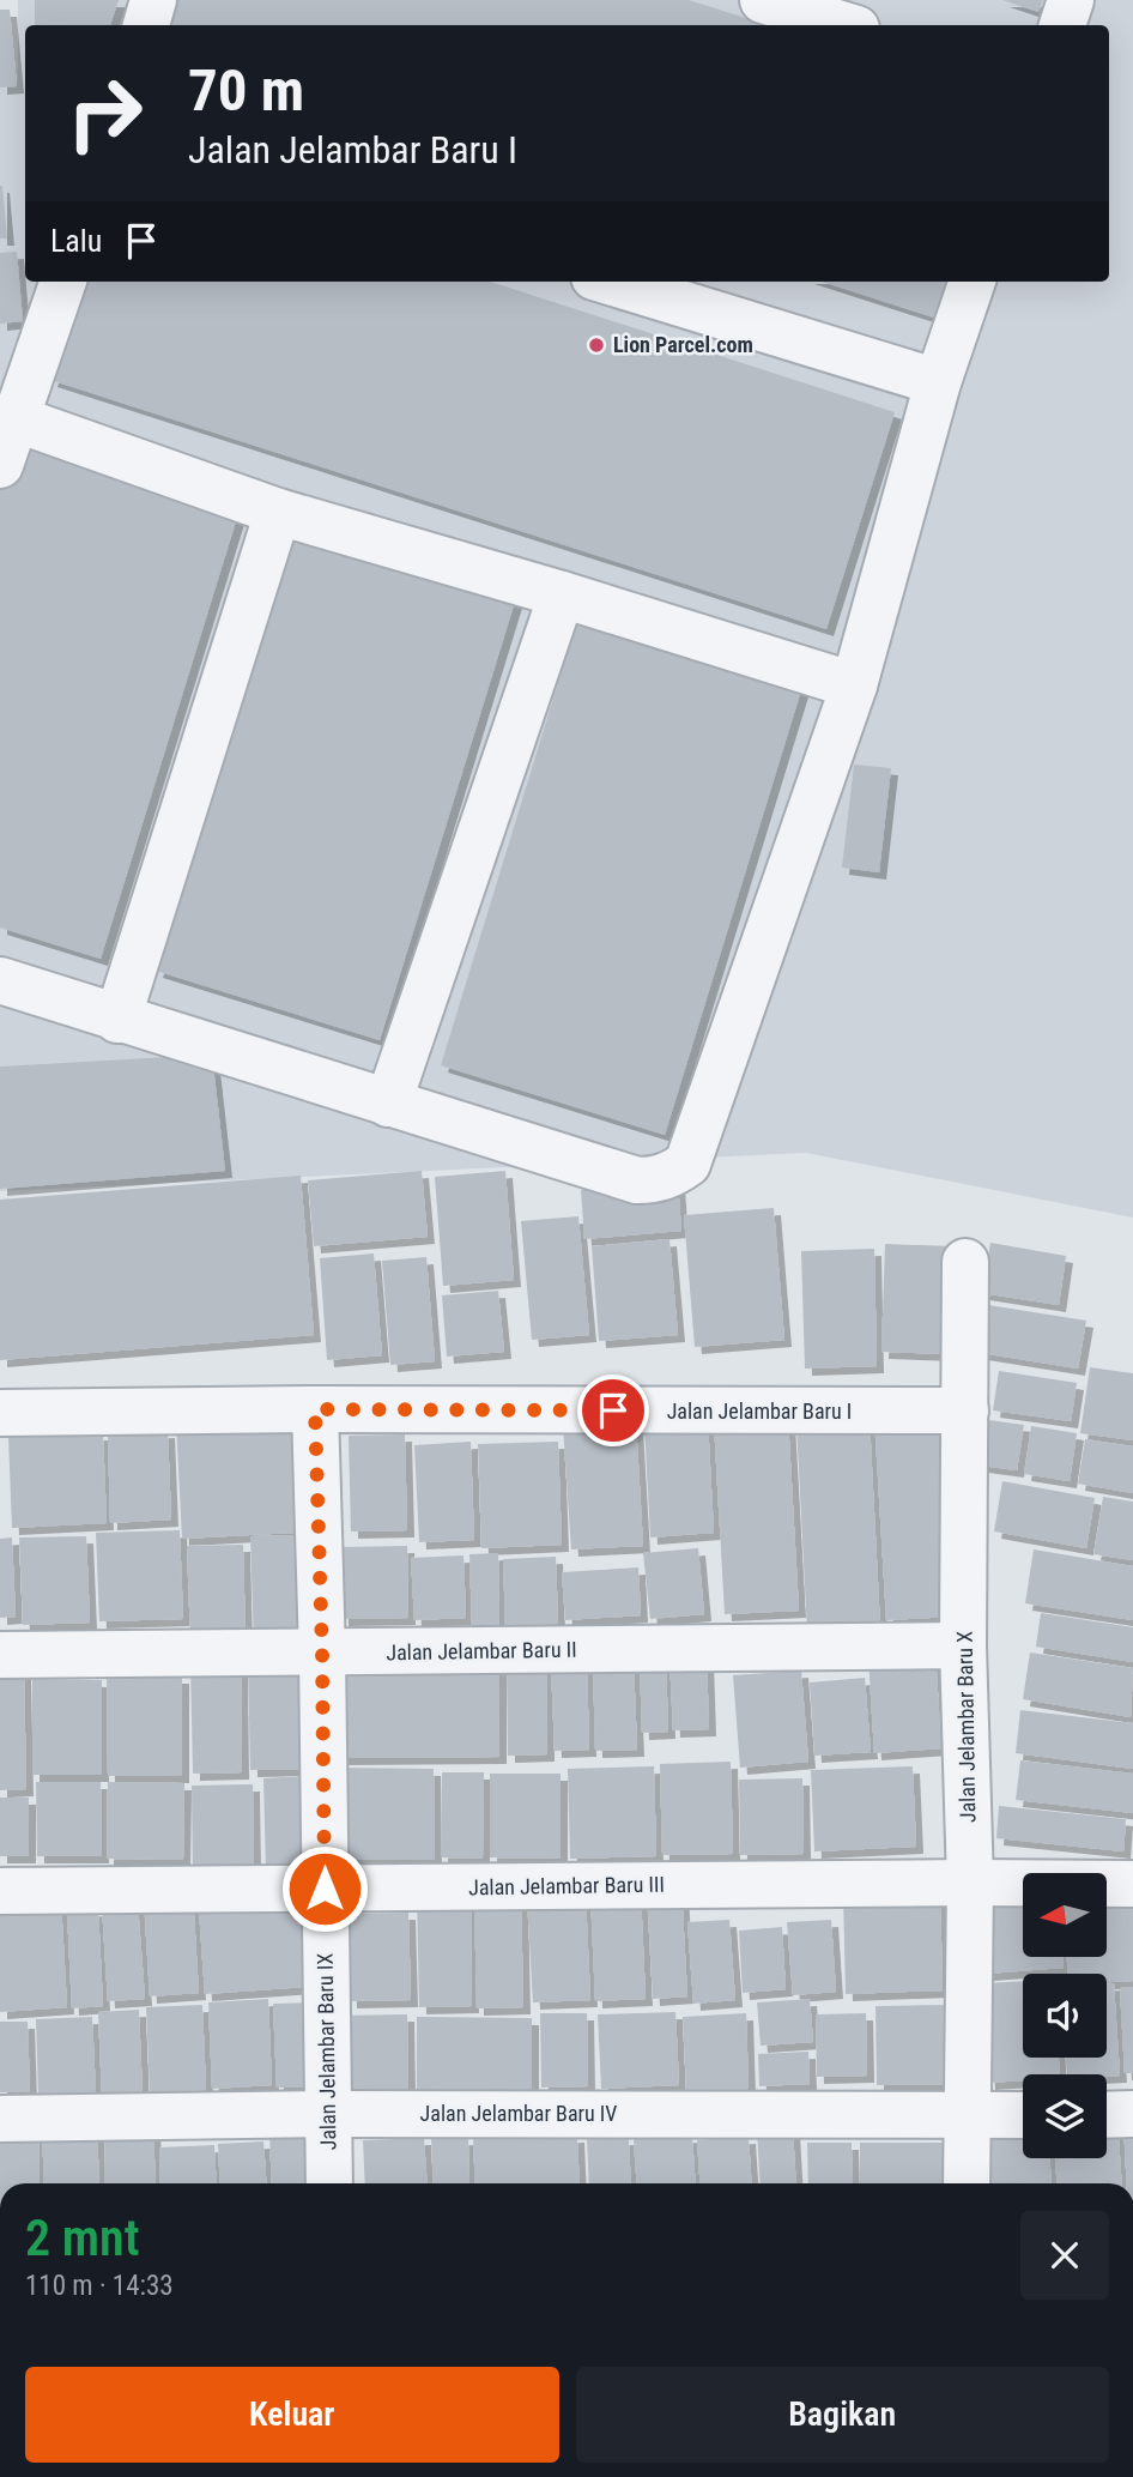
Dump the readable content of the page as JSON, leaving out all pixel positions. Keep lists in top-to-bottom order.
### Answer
{
  "streets": {
    "street": [
      "Jalan Jelambar Baru I",
      "Jalan Jelambar Baru II",
      "Jalan Jelambar Baru X",
      "Jalan Jelambar Baru III",
      "Jalan Jelambar Baru IX",
      "Jalan Jelambar Baru IV"
    ]
  },
  "crossings": [
    ["Jalan Jelambar Baru I", "Jalan Jelambar Baru X"],
    ["Jalan Jelambar Baru I", "Jalan Jelambar Baru IX"],
    ["Jalan Jelambar Baru II", "Jalan Jelambar Baru X"],
    ["Jalan Jelambar Baru II", "Jalan Jelambar Baru IX"],
    ["Jalan Jelambar Baru X", "Jalan Jelambar Baru III"],
    ["Jalan Jelambar Baru X", "Jalan Jelambar Baru IV"],
    ["Jalan Jelambar Baru III", "Jalan Jelambar Baru IX"],
    ["Jalan Jelambar Baru IX", "Jalan Jelambar Baru IV"]
  ],
  "places": ["Lion Parcel.com"],
  "north": "left",
  "page": {
    "turn": ["70 m", "Jalan Jelambar Baru I"],
    "then": "Lalu",
    "heading": ["2 mnt", "110 m · 14:33"],
    "buttons": ["Keluar", "Bagikan"]
  }
}
